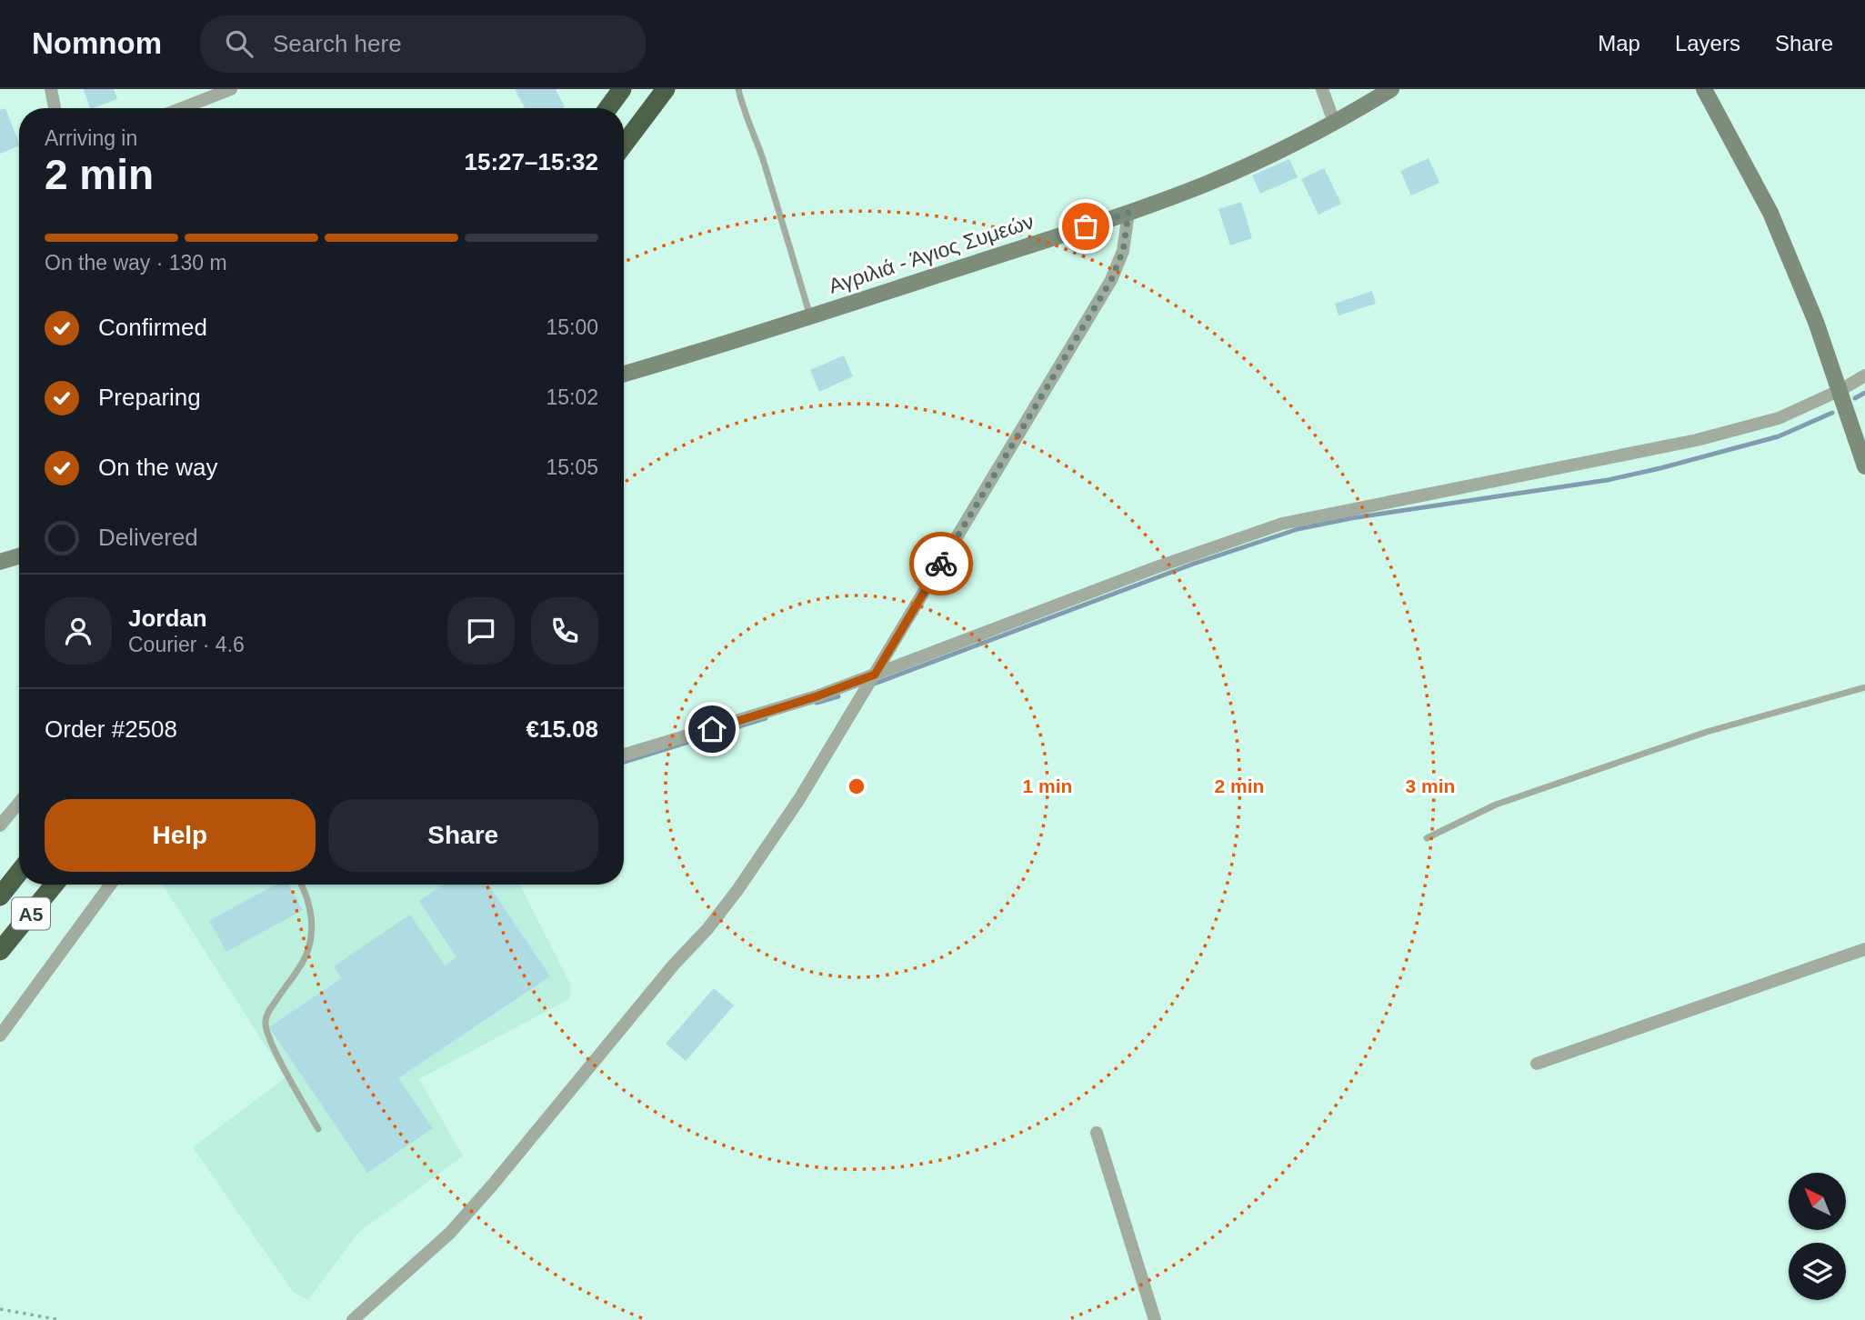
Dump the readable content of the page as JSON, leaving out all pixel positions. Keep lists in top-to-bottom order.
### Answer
{
  "streets": {
    "highway": ["Α5"],
    "main road": ["Αγριλιά - Άγιος Συμεών"]
  },
  "north": "top left",
  "page": {
    "header": "Nomnom",
    "search": "Search here",
    "nav": ["Map", "Layers", "Share"],
    "heading": ["2 min", "Arriving in", "15:27–15:32"],
    "panel": [
      "Jordan",
      "Courier · 4.6",
      "Order #2508",
      "€15.08"
    ],
    "bar": "On the way · 130 m",
    "list": [
      ["Confirmed", "15:00"],
      ["Preparing", "15:02"],
      ["On the way", "15:05"],
      "Delivered"
    ],
    "buttons": ["Help", "Share"]
  },
  "rings": ["1 min", "2 min", "3 min"]
}
